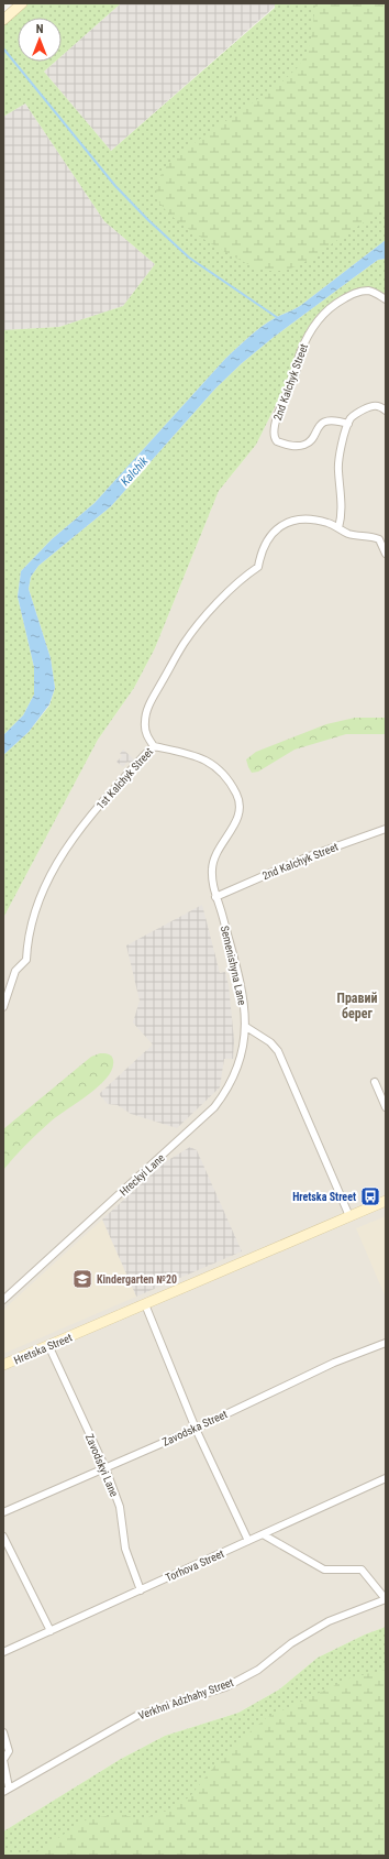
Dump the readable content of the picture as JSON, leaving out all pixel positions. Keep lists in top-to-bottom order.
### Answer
{
  "streets": {
    "street": [
      "2nd Kalchyk Street",
      "1st Kalchyk Street",
      "Semenishyna Lane",
      "Hreckyi Lane",
      "Hretska Street",
      "Zavodska Street",
      "Zavodskyi Lane",
      "Torhova Street",
      "Verkhni Adzhahy Street"
    ]
  },
  "crossings": [
    ["2nd Kalchyk Street", "Semenishyna Lane"],
    ["1st Kalchyk Street", "Semenishyna Lane"],
    ["Semenishyna Lane", "Hreckyi Lane"],
    ["Hretska Street", "Zavodskyi Lane"],
    ["Zavodska Street", "Zavodskyi Lane"],
    ["Zavodskyi Lane", "Torhova Street"]
  ],
  "districts": ["Правий берег"],
  "water": ["Kalchik"],
  "places": {
    "bus stop": ["Hretska Street"],
    "school or university": ["Kindergarten №20"]
  },
  "north": "top"
}
